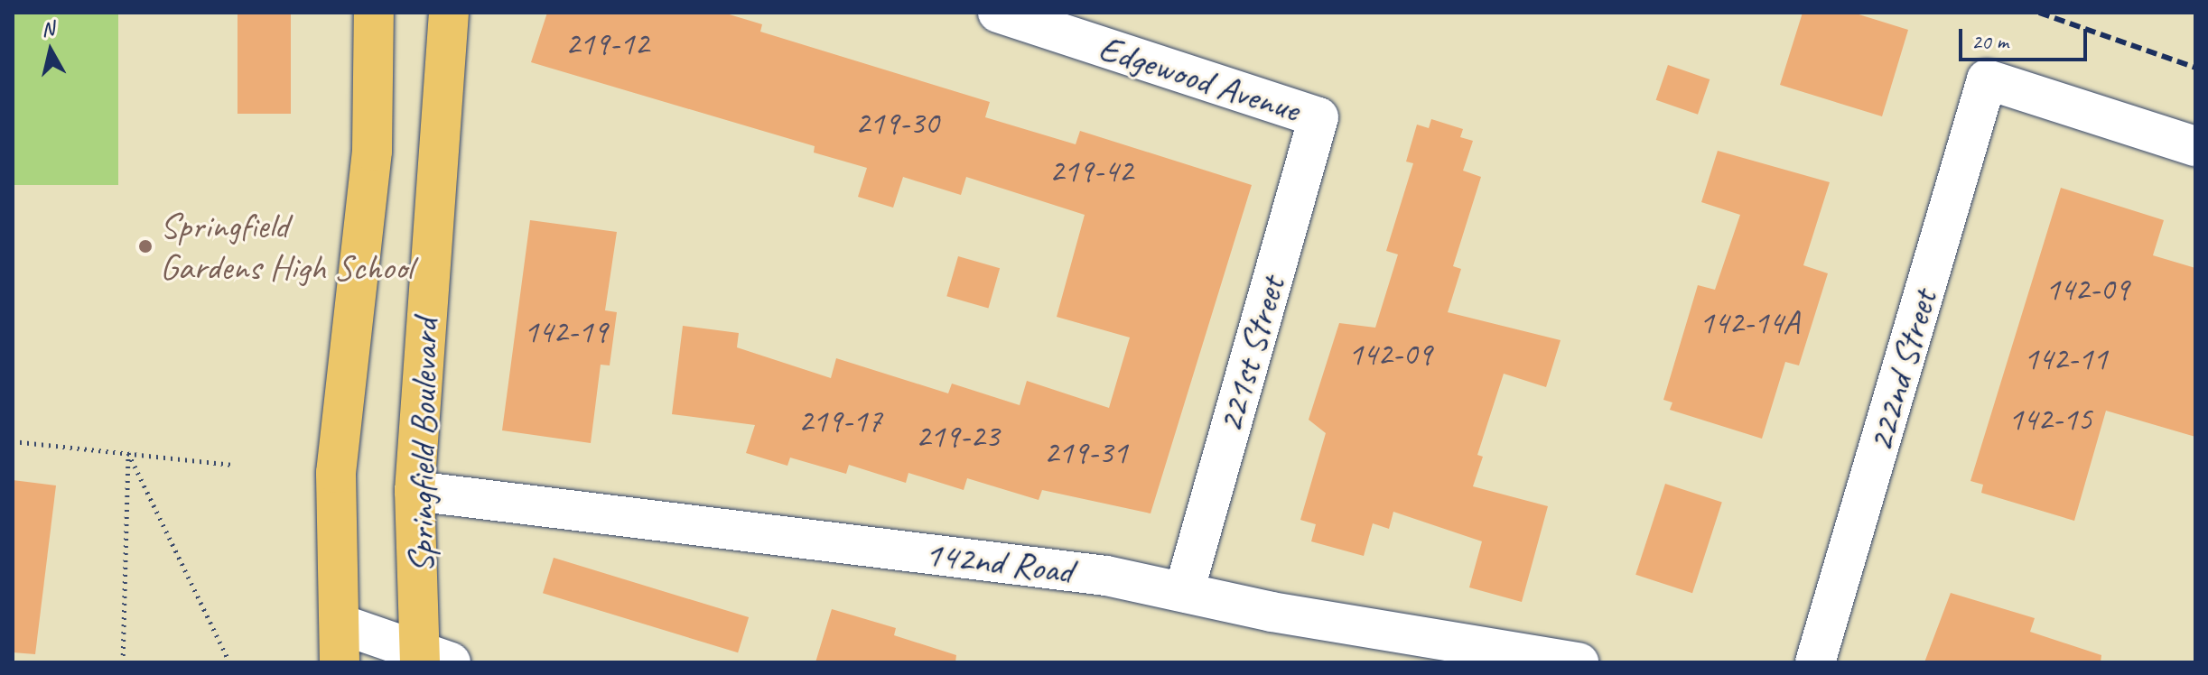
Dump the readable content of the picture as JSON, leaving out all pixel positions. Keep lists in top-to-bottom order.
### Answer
{
  "streets": {
    "main road": ["Springfield Boulevard"],
    "street": [
      "Edgewood Avenue",
      "221st Street",
      "222nd Street",
      "142nd Road"
    ]
  },
  "crossings": [
    ["Edgewood Avenue", "221st Street"],
    ["221st Street", "142nd Road"],
    ["Springfield Boulevard", "142nd Road"]
  ],
  "places": ["Springfield Gardens High School"],
  "house_numbers": [
    "219-12",
    "219-30",
    "219-42",
    "142-09",
    "142-14A",
    "142-19",
    "142-09",
    "142-11",
    "142-15",
    "219-17",
    "219-23",
    "219-31"
  ],
  "scale_bar": "20 m",
  "north": "top"
}
